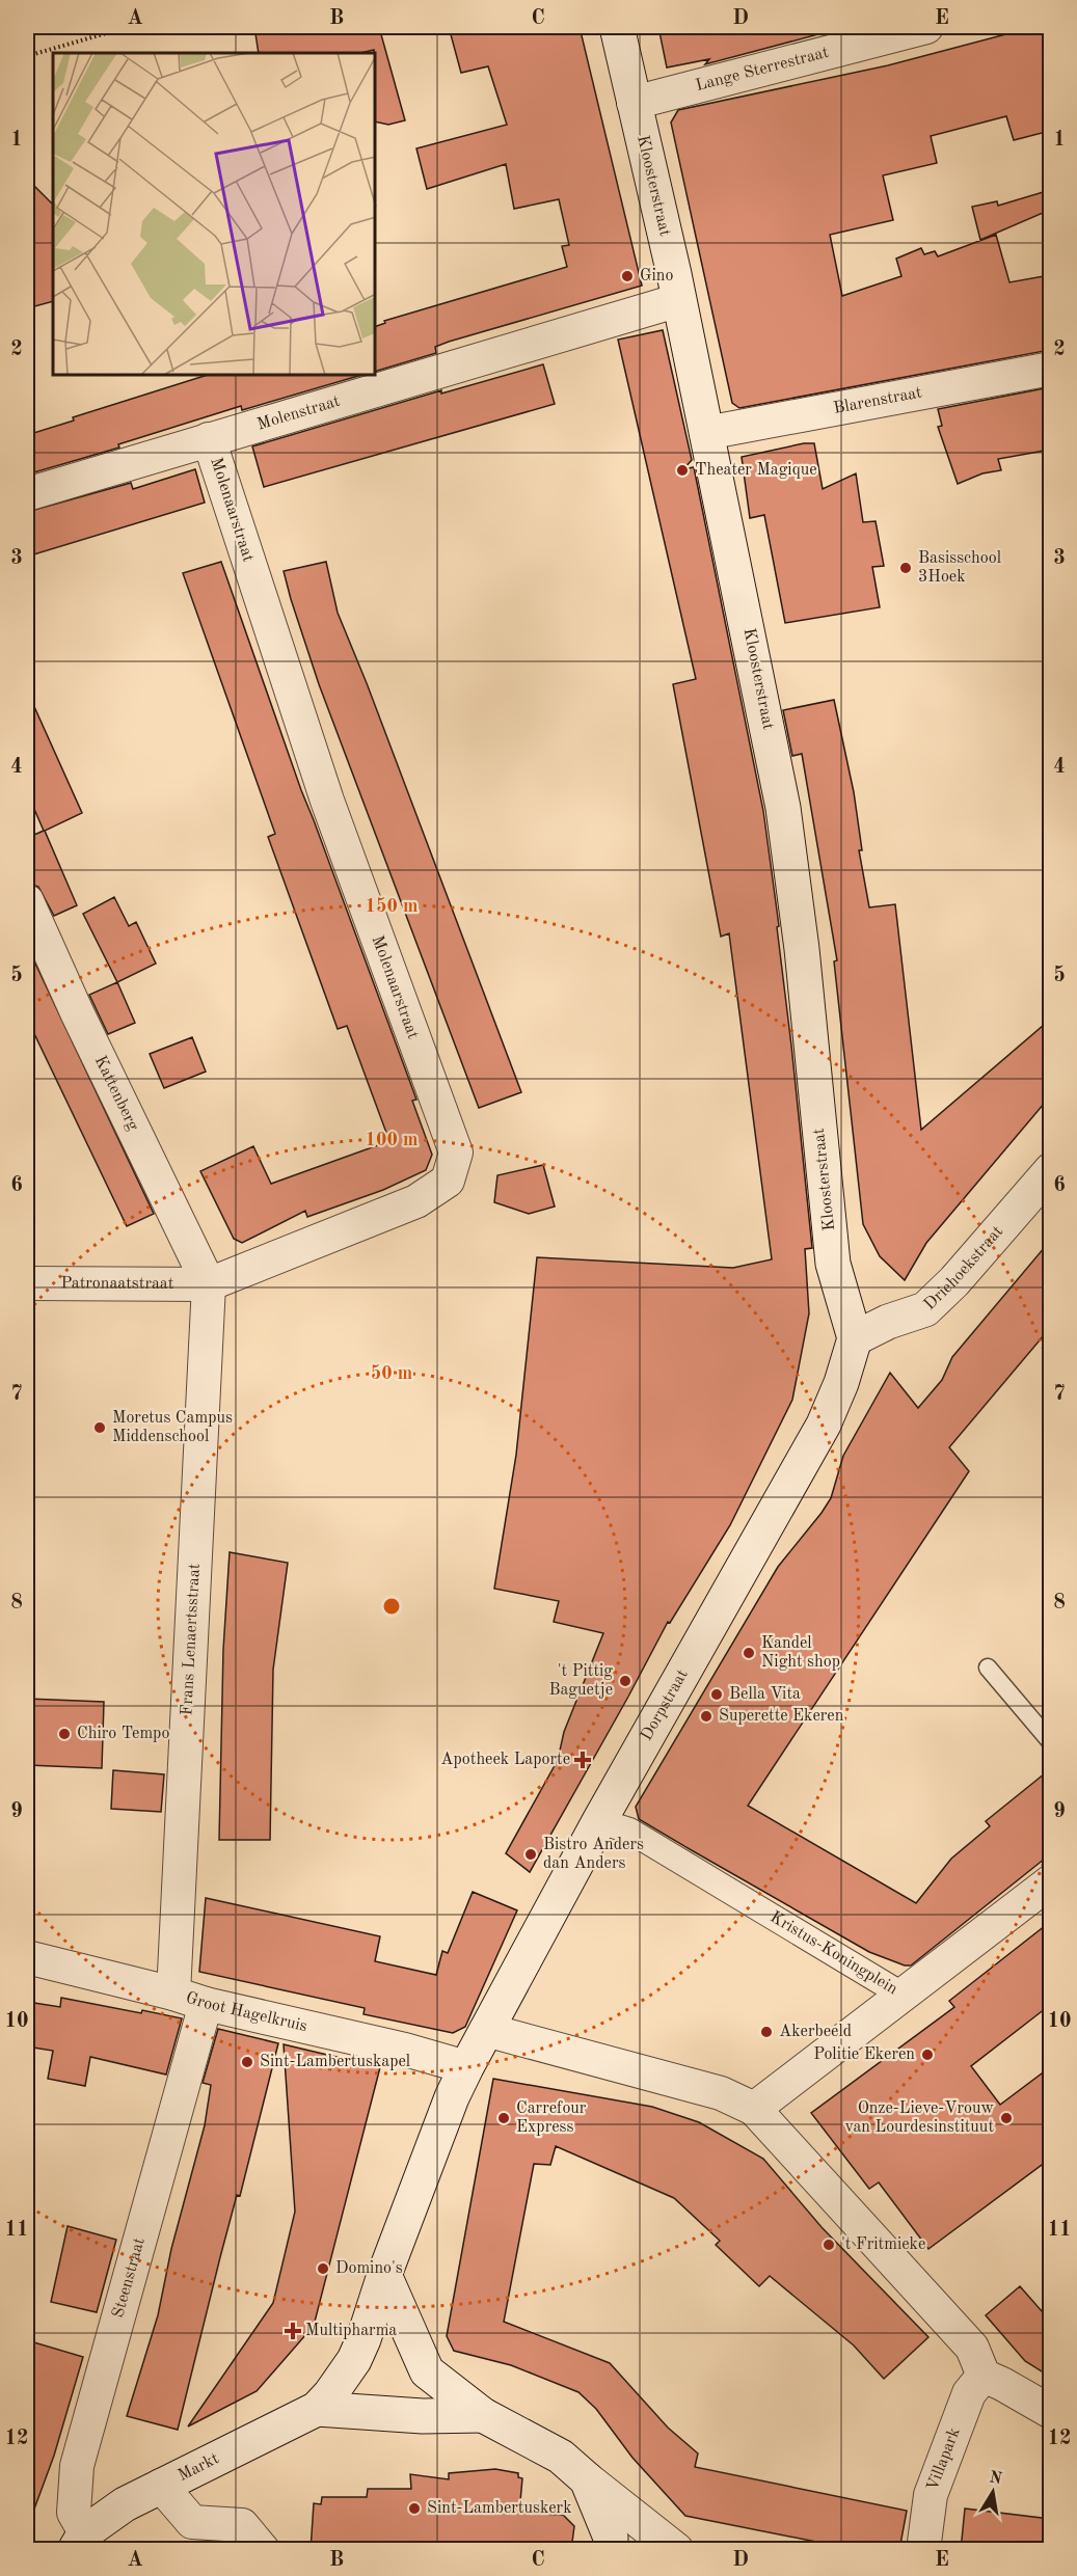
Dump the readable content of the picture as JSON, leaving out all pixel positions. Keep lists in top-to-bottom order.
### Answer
{
  "streets": {
    "main road": [
      "Kloosterstraat",
      "Driehoekstraat",
      "Dorpstraat",
      "Markt"
    ],
    "street": [
      "Lange Sterrestraat",
      "Blarenstraat",
      "Molenstraat",
      "Molenaarstraat",
      "Kattenberg",
      "Patronaatstraat",
      "Frans Lenaertsstraat",
      "Kristus-Koningplein",
      "Groot Hagelkruis",
      "Steenstraat",
      "Villapark"
    ]
  },
  "crossings": [
    ["Lange Sterrestraat", "Kloosterstraat"],
    ["Kloosterstraat", "Blarenstraat"],
    ["Kloosterstraat", "Molenstraat"],
    ["Kloosterstraat", "Driehoekstraat"],
    ["Kloosterstraat", "Dorpstraat"],
    ["Molenstraat", "Molenaarstraat"],
    ["Molenaarstraat", "Kattenberg"],
    ["Molenaarstraat", "Patronaatstraat"],
    ["Molenaarstraat", "Frans Lenaertsstraat"],
    ["Kattenberg", "Patronaatstraat"],
    ["Kattenberg", "Frans Lenaertsstraat"],
    ["Driehoekstraat", "Dorpstraat"],
    ["Patronaatstraat", "Frans Lenaertsstraat"],
    ["Frans Lenaertsstraat", "Groot Hagelkruis"],
    ["Dorpstraat", "Kristus-Koningplein"],
    ["Dorpstraat", "Groot Hagelkruis"],
    ["Dorpstraat", "Markt"],
    ["Groot Hagelkruis", "Steenstraat"],
    ["Groot Hagelkruis", "Markt"],
    ["Steenstraat", "Markt"]
  ],
  "places": {
    "other": [
      "Gino",
      "Theater Magique",
      "Basisschool 3Hoek",
      "Moretus Campus Middenschool",
      "Kandel Night shop",
      "'t Pittig Baguetje",
      "Bella Vita",
      "Superette Ekeren",
      "Chiro Tempo",
      "Bistro Anders dan Anders",
      "Akerbeeld",
      "Politie Ekeren",
      "Sint-Lambertuskapel",
      "Carrefour Express",
      "Onze-Lieve-Vrouw van Lourdesinstituut",
      "'t Fritmieke",
      "Domino's",
      "Sint-Lambertuskerk"
    ],
    "health": ["Apotheek Laporte", "Multipharma"]
  },
  "north": "top",
  "grid": {
    "columns": [
      "A",
      "B",
      "C",
      "D",
      "E"
    ],
    "rows": [
      "1",
      "2",
      "3",
      "4",
      "5",
      "6",
      "7",
      "8",
      "9",
      "10",
      "11",
      "12"
    ]
  },
  "rings": ["150 m", "100 m", "50 m"]
}
